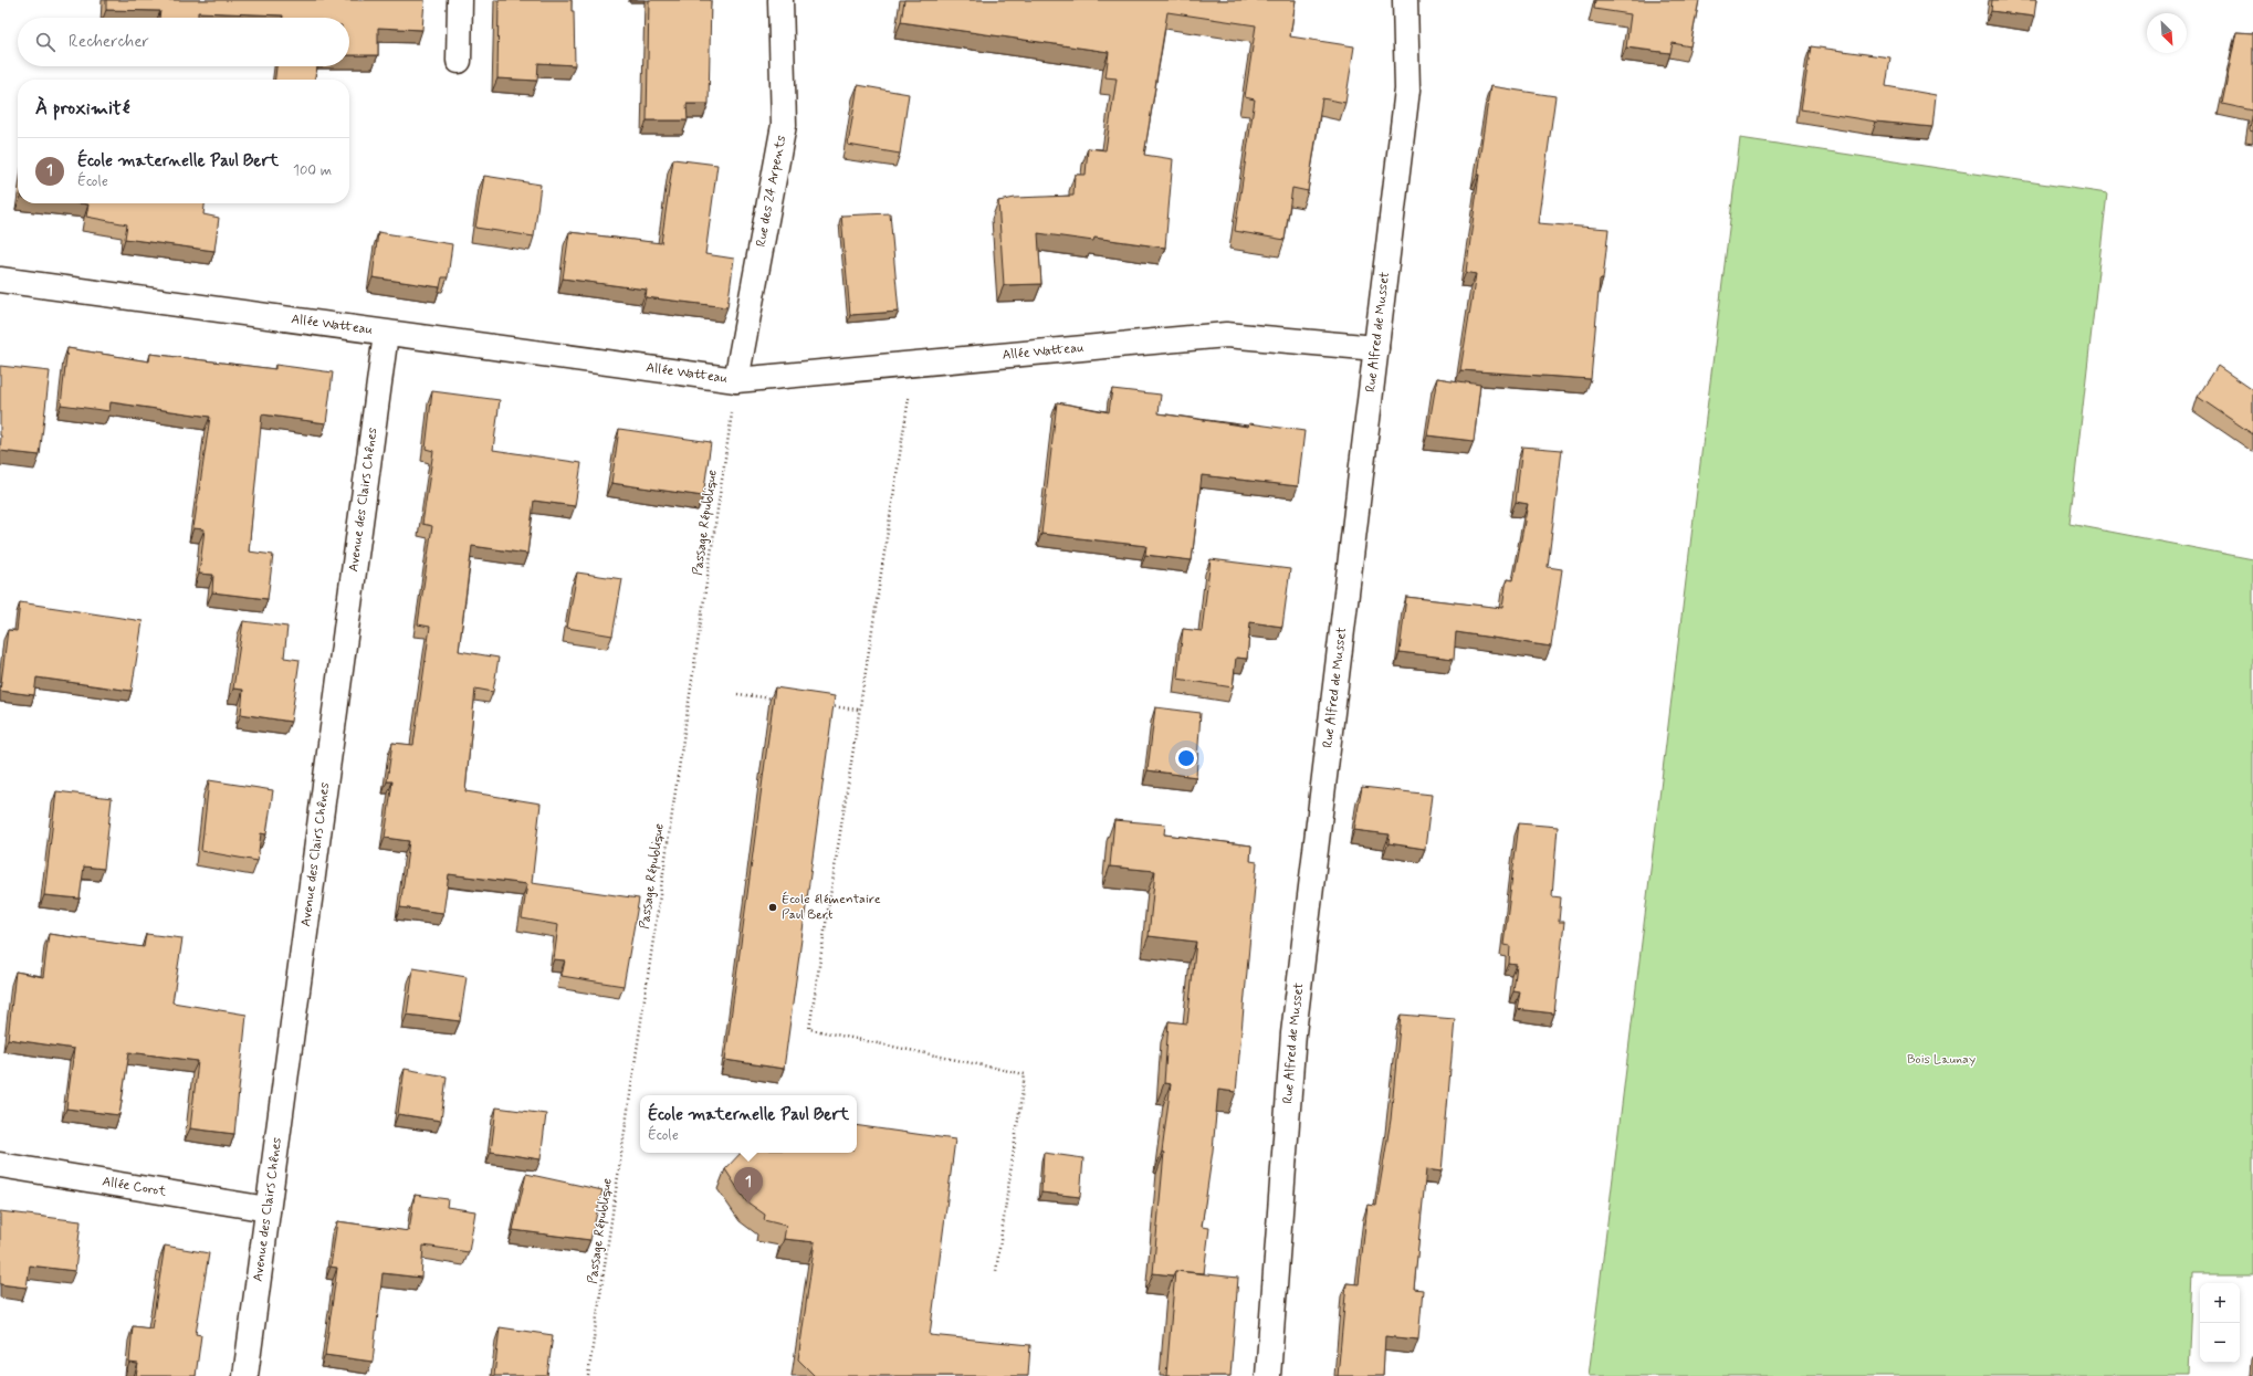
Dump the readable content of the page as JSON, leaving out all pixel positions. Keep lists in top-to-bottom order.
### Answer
{
  "streets": {
    "street": [
      "Rue des 24 Arpents",
      "Allée Watteau",
      "Rue Alfred de Musset",
      "Avenue des Clairs Chênes",
      "Allée Corot"
    ],
    "path": ["Passage République"]
  },
  "crossings": [
    ["Rue des 24 Arpents", "Allée Watteau"],
    ["Rue des 24 Arpents", "Passage République"],
    ["Allée Watteau", "Rue Alfred de Musset"],
    ["Allée Watteau", "Avenue des Clairs Chênes"],
    ["Allée Watteau", "Passage République"],
    ["Avenue des Clairs Chênes", "Allée Corot"]
  ],
  "parks": ["Bois Launay"],
  "places": ["École élémentaire Paul Bert"],
  "north": "bottom right",
  "page": {
    "search": "Rechercher",
    "heading": "À proximité",
    "list": [
      {
        "mark": "1",
        "name": "École maternelle Paul Bert",
        "note": "École",
        "value": "100 m"
      }
    ],
    "popup": ["École maternelle Paul Bert", "École"],
    "pins": "1",
    "map_buttons": ["+", "−"]
  }
}
